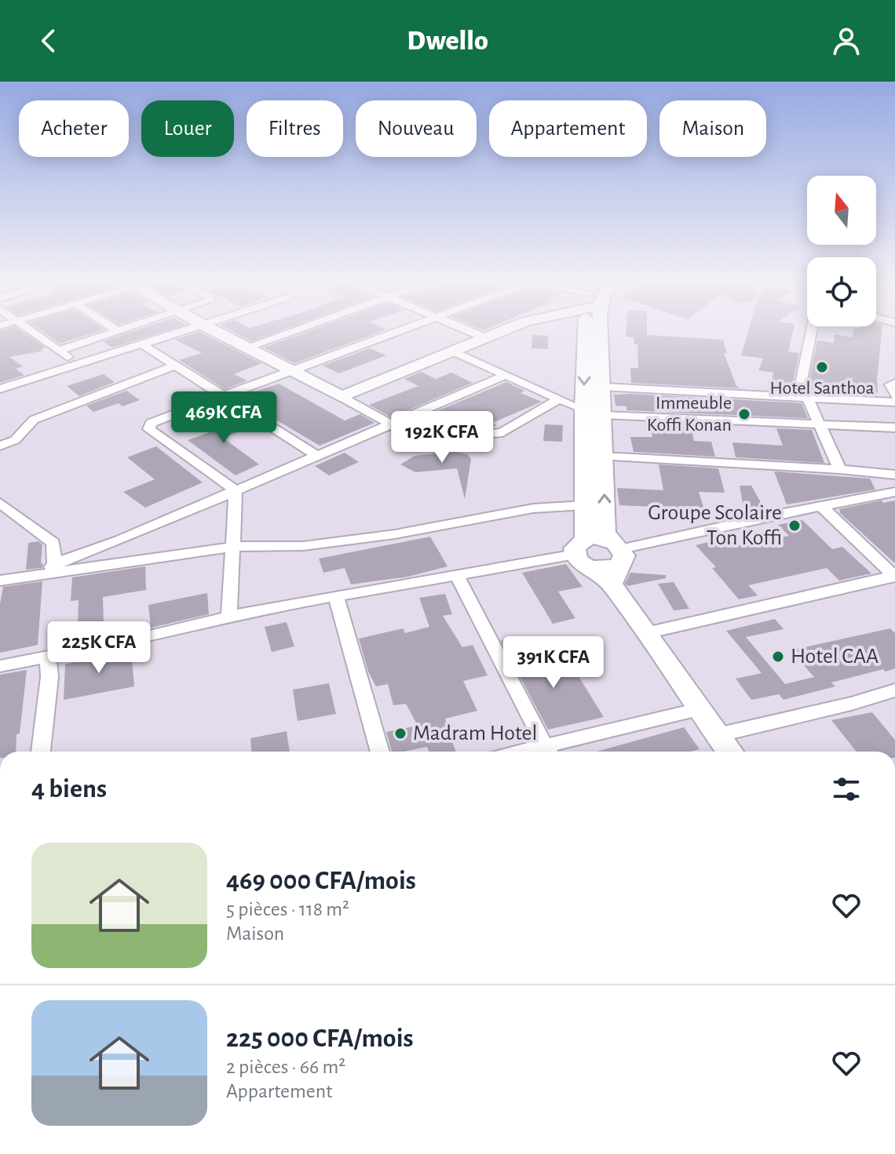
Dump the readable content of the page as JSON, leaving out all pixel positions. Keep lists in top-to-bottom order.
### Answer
{
  "places": [
    "Hotel Santhoa",
    "Immeuble Koffi Konan",
    "Groupe Scolaire Ton Koffi",
    "Hotel CAA",
    "Madram Hotel"
  ],
  "north": "top",
  "page": {
    "header": "Dwello",
    "chip": [
      "Acheter",
      "Louer",
      "Filtres",
      "Nouveau",
      "Appartement",
      "Maison"
    ],
    "price": [
      "469K CFA",
      "192K CFA",
      "225K CFA",
      "391K CFA"
    ],
    "heading": "4 biens",
    "list": [
      {
        "name": "469 000 CFA/mois",
        "note": "5 pièces · 118 m² · Maison"
      },
      {
        "name": "225 000 CFA/mois",
        "note": "2 pièces · 66 m² · Appartement"
      }
    ]
  }
}
